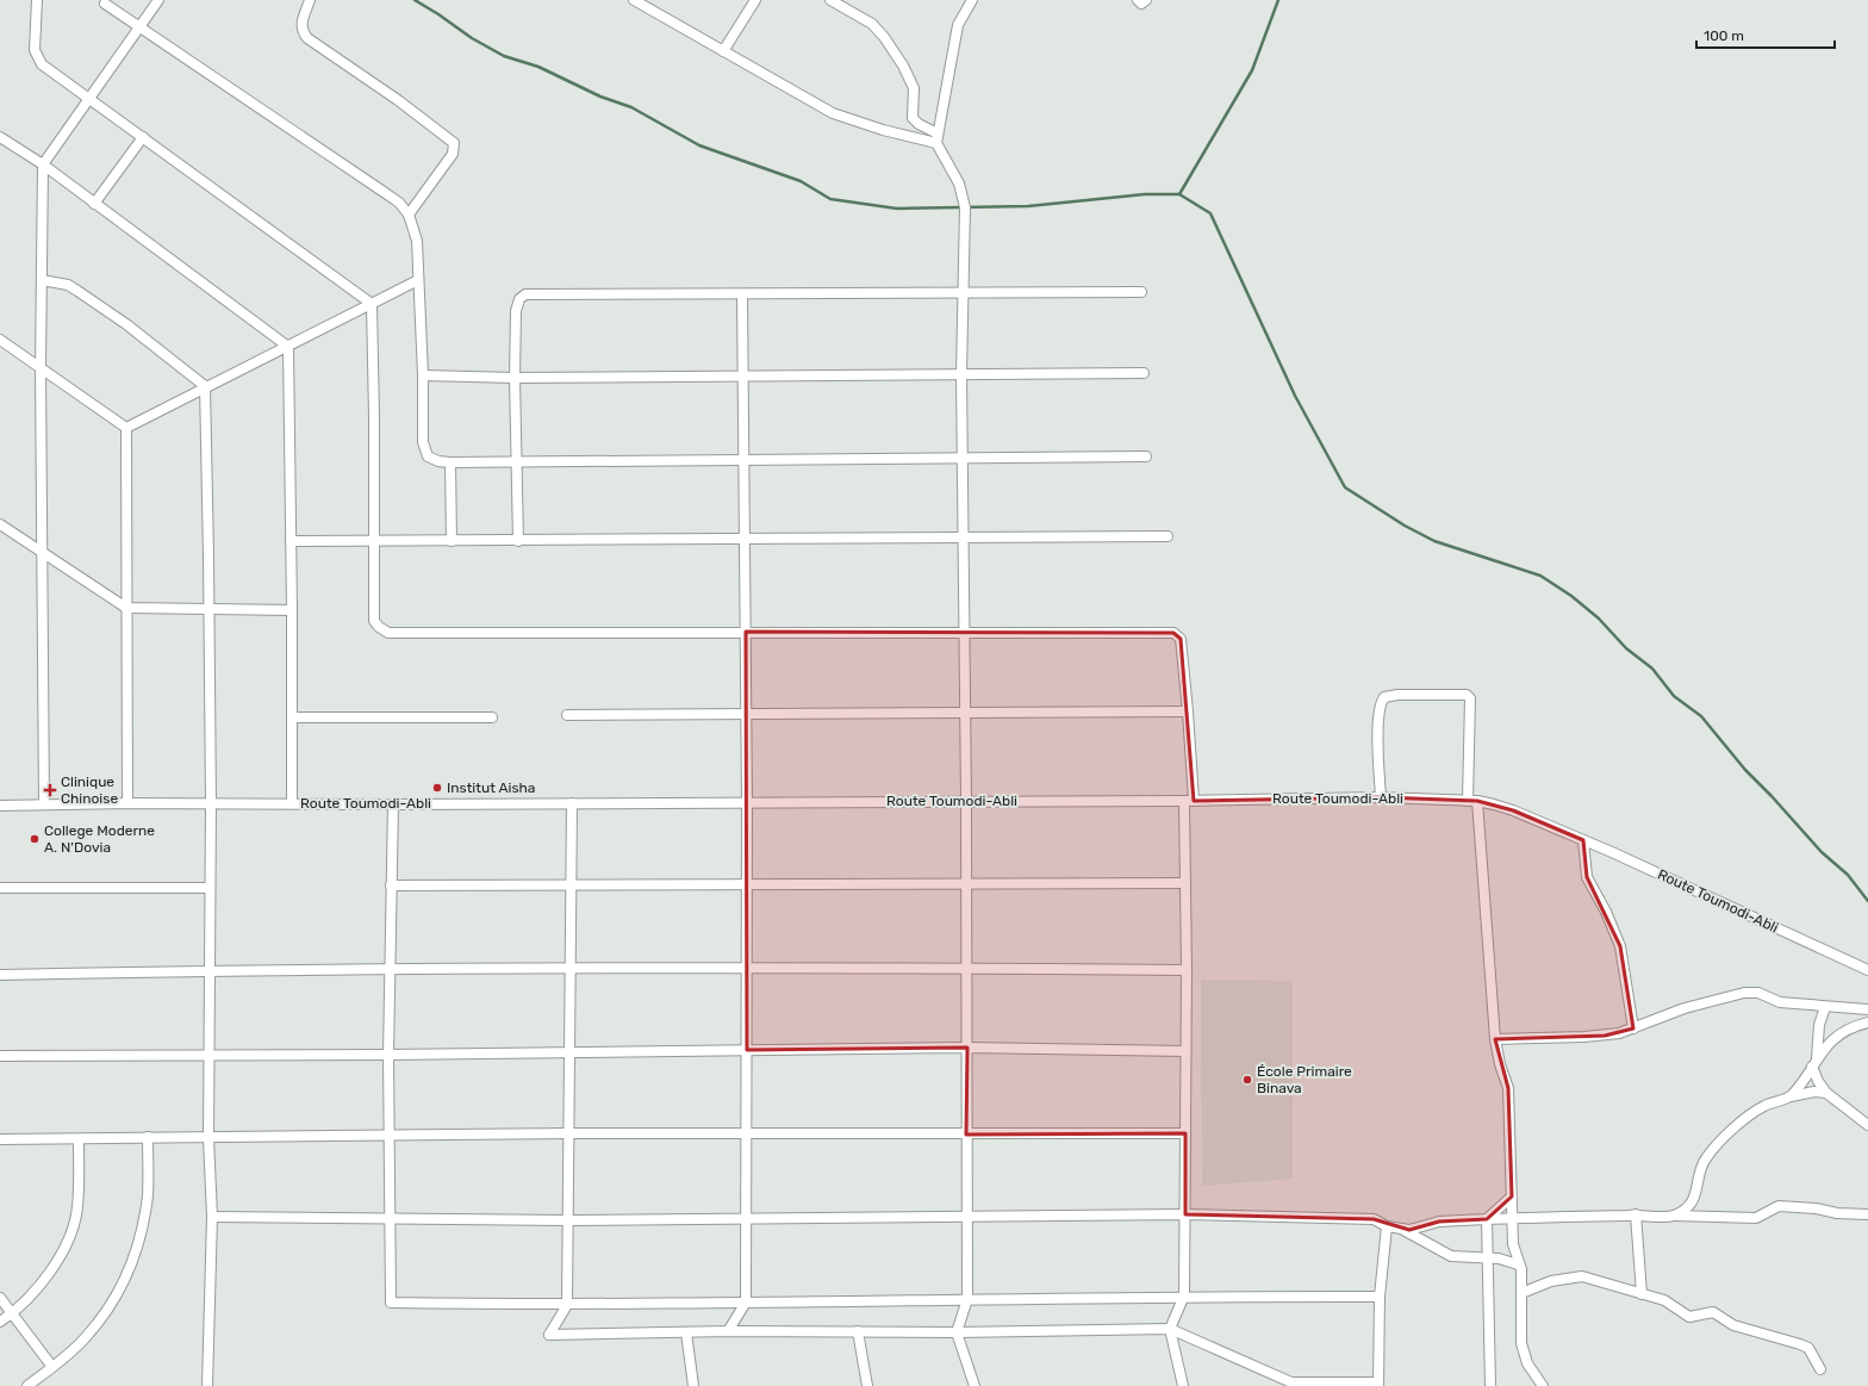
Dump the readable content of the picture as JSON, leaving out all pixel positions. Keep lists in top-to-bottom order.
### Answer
{
  "streets": {
    "street": ["Route Toumodi-Abli"]
  },
  "places": {
    "other": ["Institut Aisha", "College Moderne A. N'Dovia", "École Primaire Binava"],
    "health": ["Clinique Chinoise"]
  },
  "scale_bar": "100 m"
}
